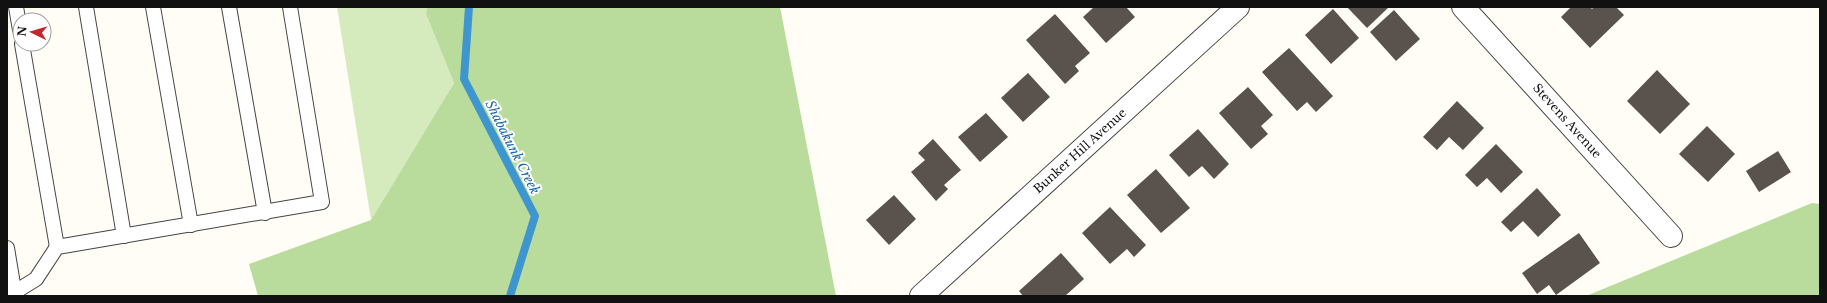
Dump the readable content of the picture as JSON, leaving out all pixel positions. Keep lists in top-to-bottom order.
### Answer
{
  "streets": {
    "street": ["Stevens Avenue", "Bunker Hill Avenue"]
  },
  "water": ["Shabakunk Creek"],
  "north": "left"
}
